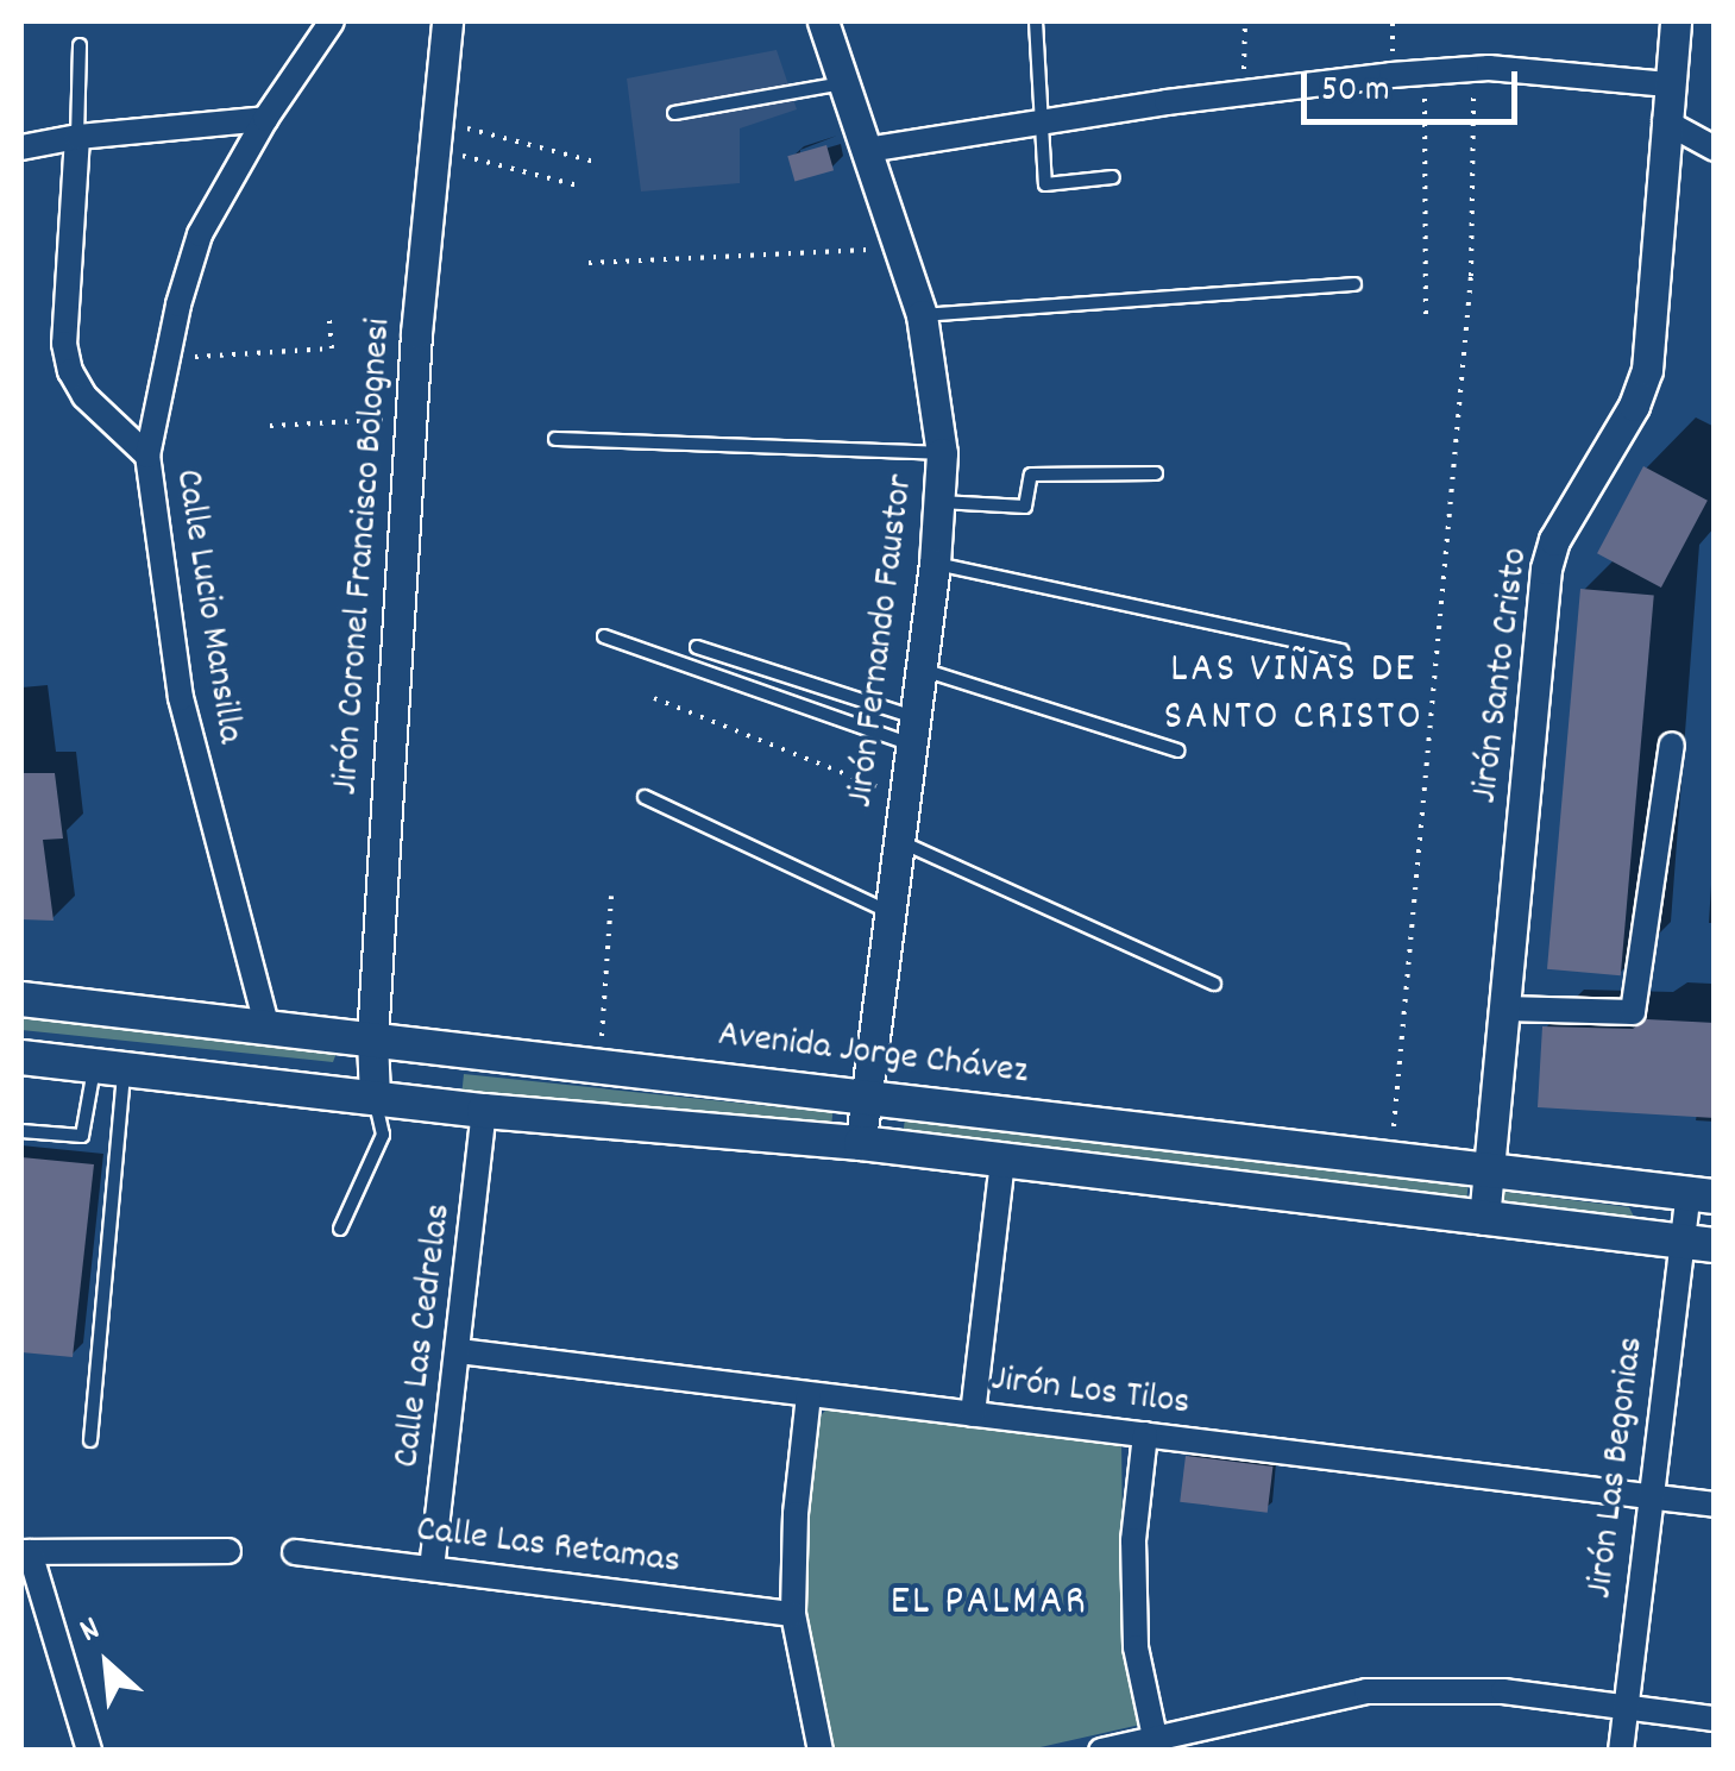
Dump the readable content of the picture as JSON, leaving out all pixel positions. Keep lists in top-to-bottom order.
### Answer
{
  "streets": {
    "main road": ["Avenida Jorge Chávez"],
    "street": [
      "Jirón Coronel Francisco Bolognesi",
      "Calle Lucio Mansilla",
      "Jirón Fernando Faustor",
      "Jirón Santo Cristo",
      "Calle Las Cedrelas",
      "Jirón Los Tilos",
      "Jirón Las Begonias",
      "Calle Las Retamas"
    ]
  },
  "crossings": [
    ["Jirón Coronel Francisco Bolognesi", "Avenida Jorge Chávez"],
    ["Calle Lucio Mansilla", "Avenida Jorge Chávez"],
    ["Jirón Fernando Faustor", "Avenida Jorge Chávez"],
    ["Jirón Santo Cristo", "Avenida Jorge Chávez"],
    ["Avenida Jorge Chávez", "Jirón Las Begonias"],
    ["Calle Las Cedrelas", "Jirón Los Tilos"],
    ["Calle Las Cedrelas", "Calle Las Retamas"],
    ["Jirón Los Tilos", "Jirón Las Begonias"]
  ],
  "districts": ["LAS VIÑAS DE SANTO CRISTO", "EL PALMAR"],
  "scale_bar": "50 m",
  "north": "top left"
}
